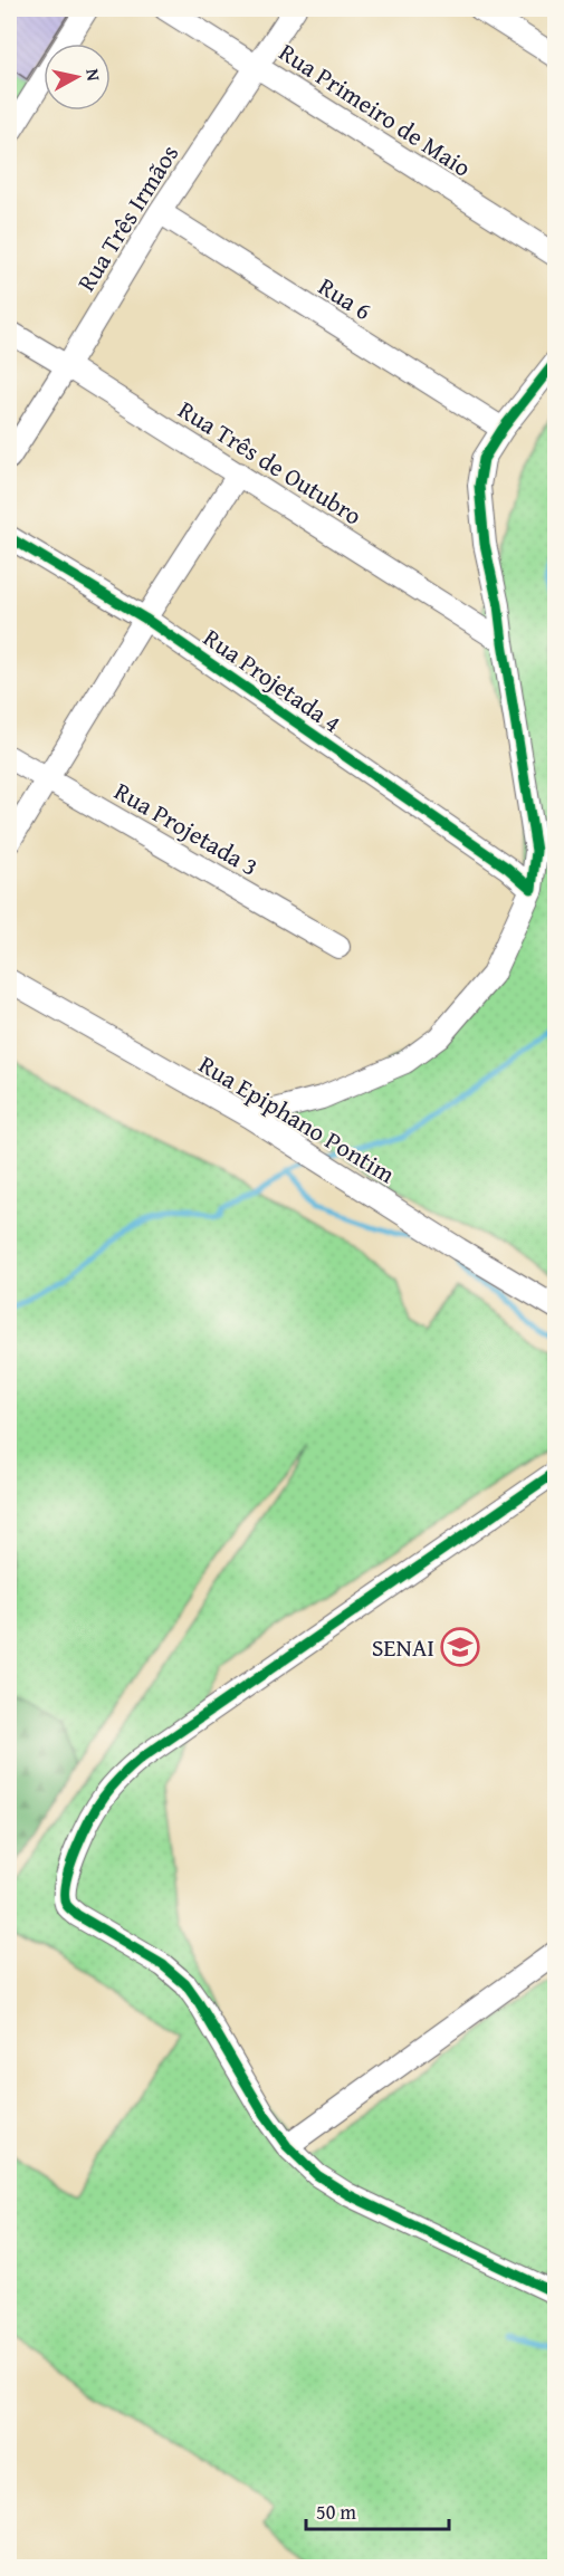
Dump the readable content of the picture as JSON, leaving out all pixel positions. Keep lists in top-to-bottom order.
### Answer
{
  "streets": {
    "street": [
      "Rua Primeiro de Maio",
      "Rua Três Irmãos",
      "Rua 6",
      "Rua Três de Outubro",
      "Rua Projetada 4",
      "Rua Projetada 3",
      "Rua Epiphano Pontim"
    ]
  },
  "crossings": [
    ["Rua Primeiro de Maio", "Rua Três Irmãos"],
    ["Rua Três Irmãos", "Rua 6"],
    ["Rua Três Irmãos", "Rua Três de Outubro"]
  ],
  "places": {
    "school or university": ["SENAI"]
  },
  "scale_bar": "50 m",
  "north": "right"
}
